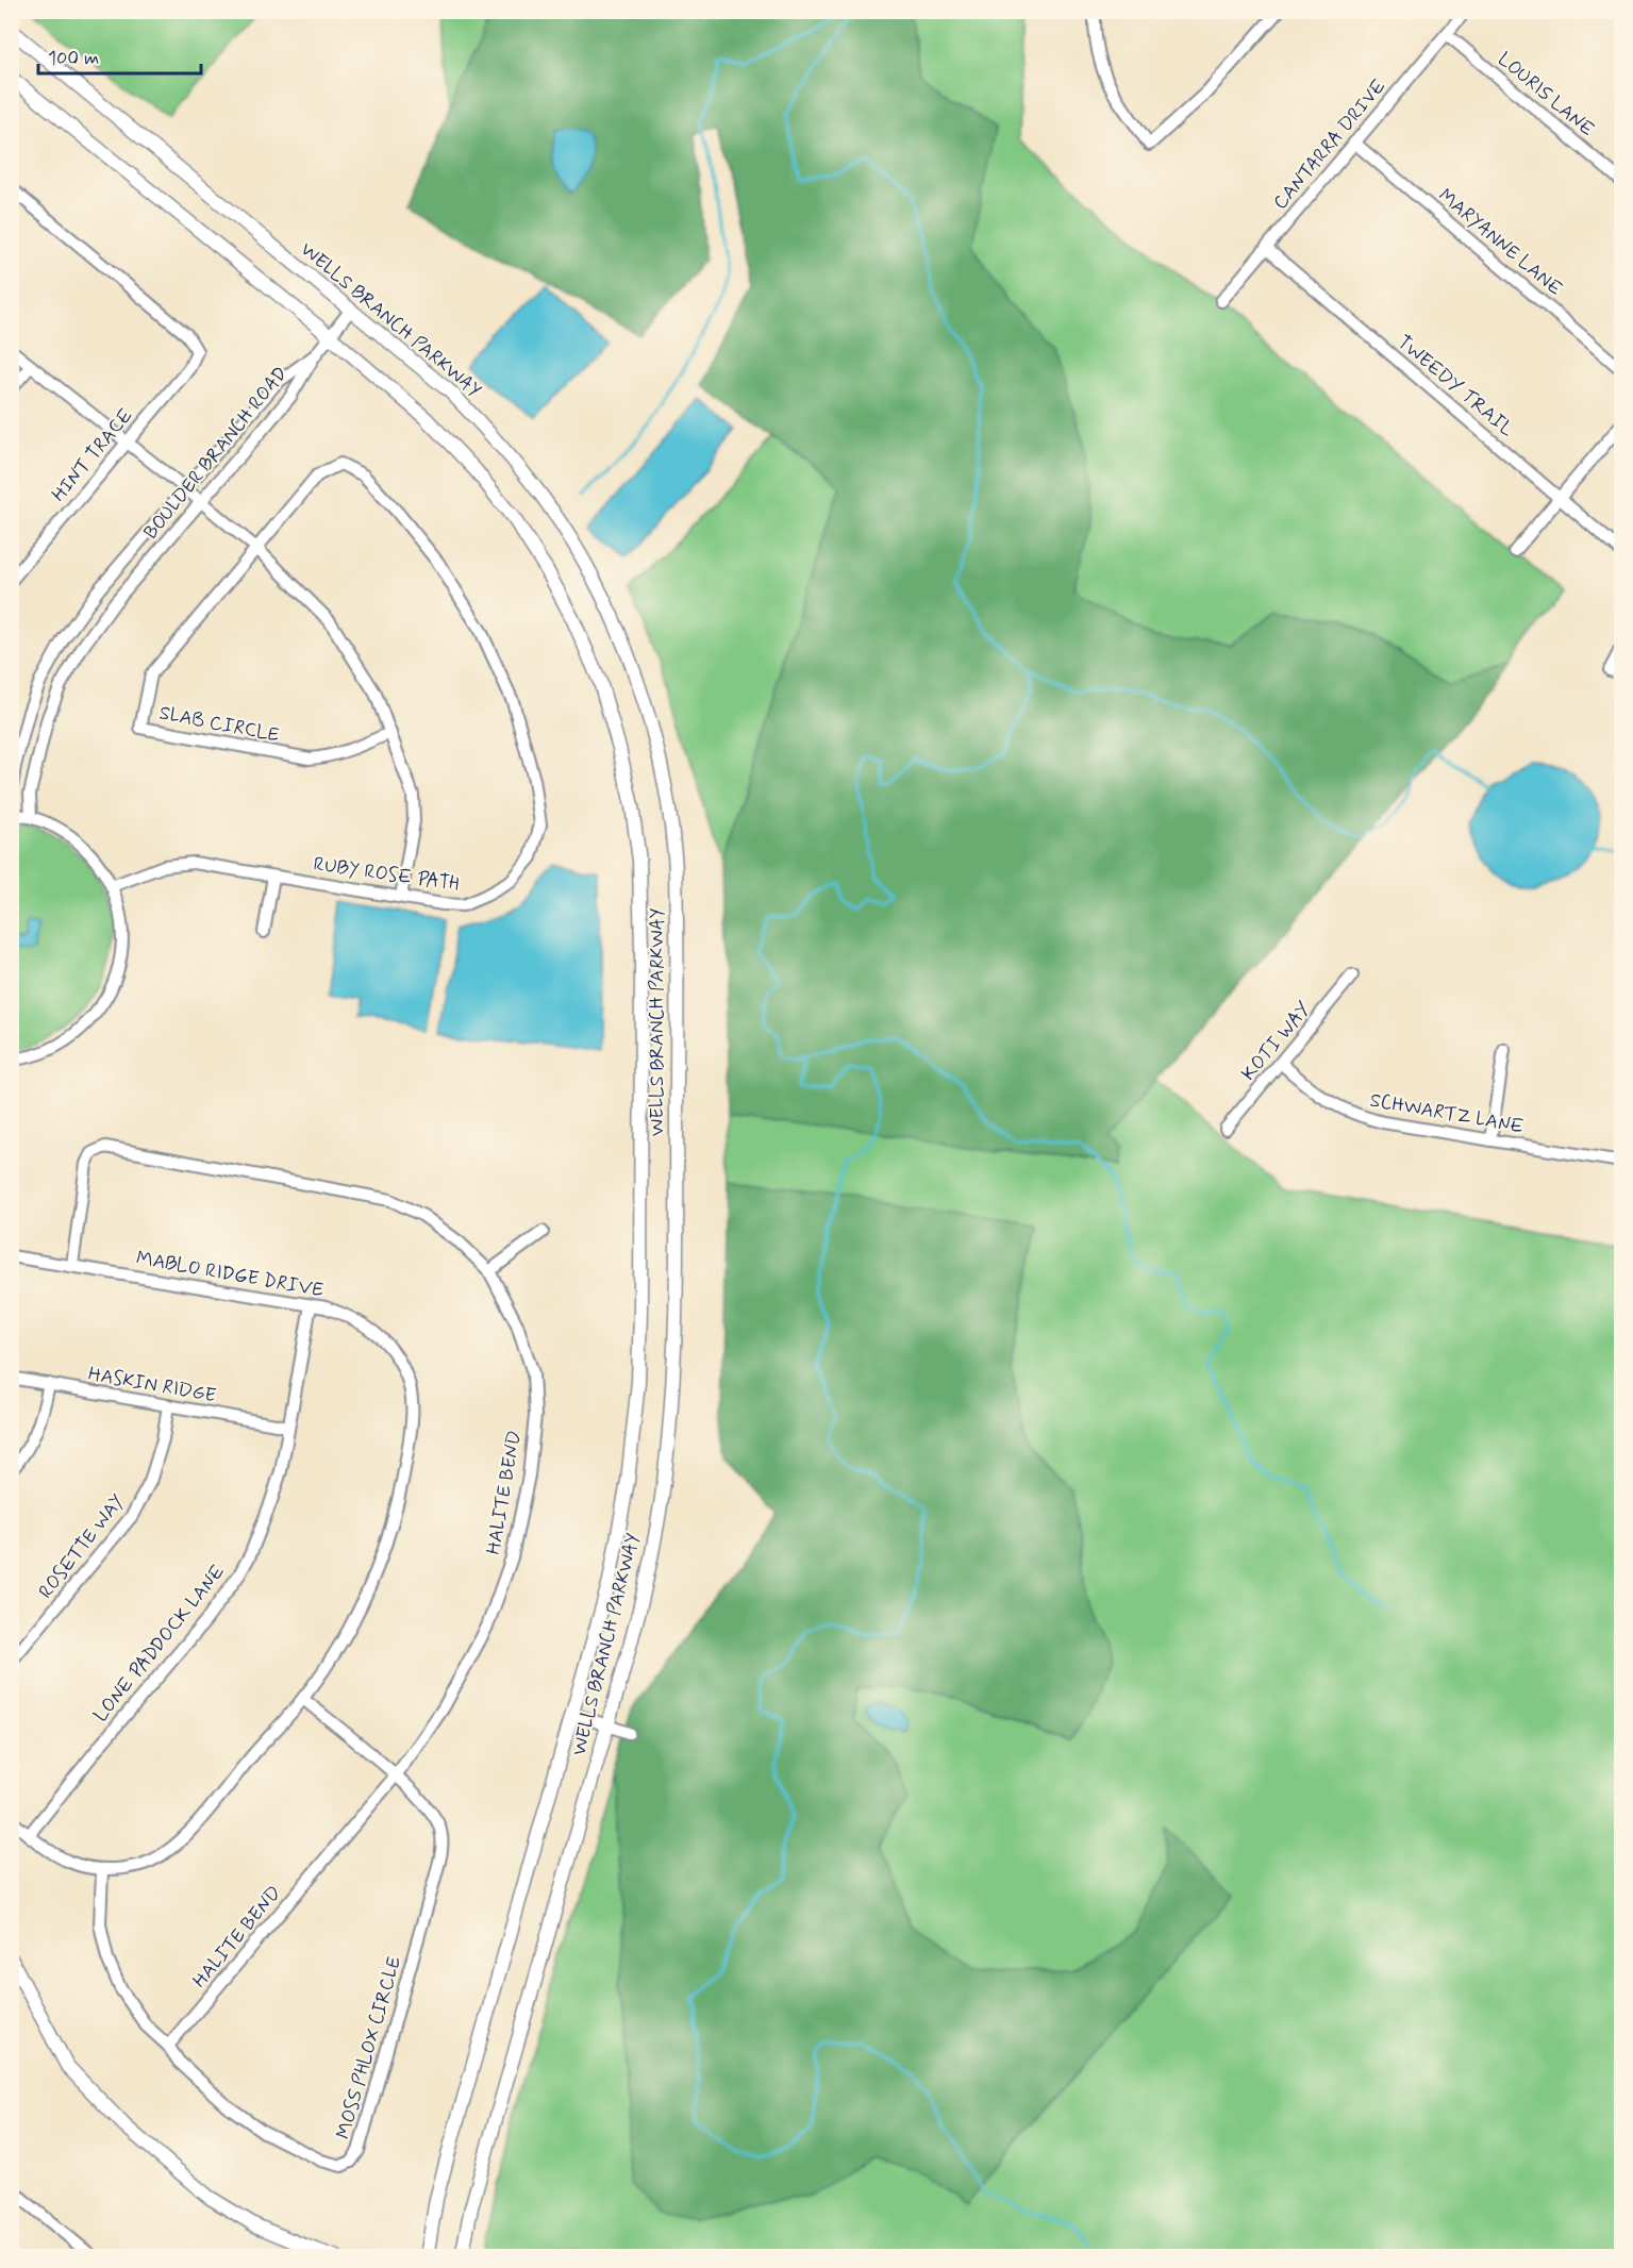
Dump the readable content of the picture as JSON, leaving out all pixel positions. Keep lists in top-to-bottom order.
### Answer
{
  "streets": {
    "street": [
      "LOURIS LANE",
      "CANTARRA DRIVE",
      "MARYANNE LANE",
      "WELLS BRANCH PARKWAY",
      "TWEEDY TRAIL",
      "BOULDER BRANCH ROAD",
      "HINT TRACE",
      "SLAB CIRCLE",
      "RUBY ROSE PATH",
      "KOTI WAY",
      "SCHWARTZ LANE",
      "MABLO RIDGE DRIVE",
      "HASKIN RIDGE",
      "HALITE BEND",
      "ROSETTE WAY",
      "LONE PADDOCK LANE",
      "MOSS PHLOX CIRCLE"
    ]
  },
  "crossings": [
    ["LOURIS LANE", "CANTARRA DRIVE"],
    ["CANTARRA DRIVE", "MARYANNE LANE"],
    ["CANTARRA DRIVE", "TWEEDY TRAIL"],
    ["SLAB CIRCLE", "RUBY ROSE PATH"],
    ["KOTI WAY", "SCHWARTZ LANE"],
    ["MABLO RIDGE DRIVE", "HALITE BEND"],
    ["MABLO RIDGE DRIVE", "LONE PADDOCK LANE"],
    ["MABLO RIDGE DRIVE", "MOSS PHLOX CIRCLE"],
    ["HASKIN RIDGE", "ROSETTE WAY"],
    ["HASKIN RIDGE", "LONE PADDOCK LANE"],
    ["HALITE BEND", "MOSS PHLOX CIRCLE"]
  ],
  "scale_bar": "100 m"
}
